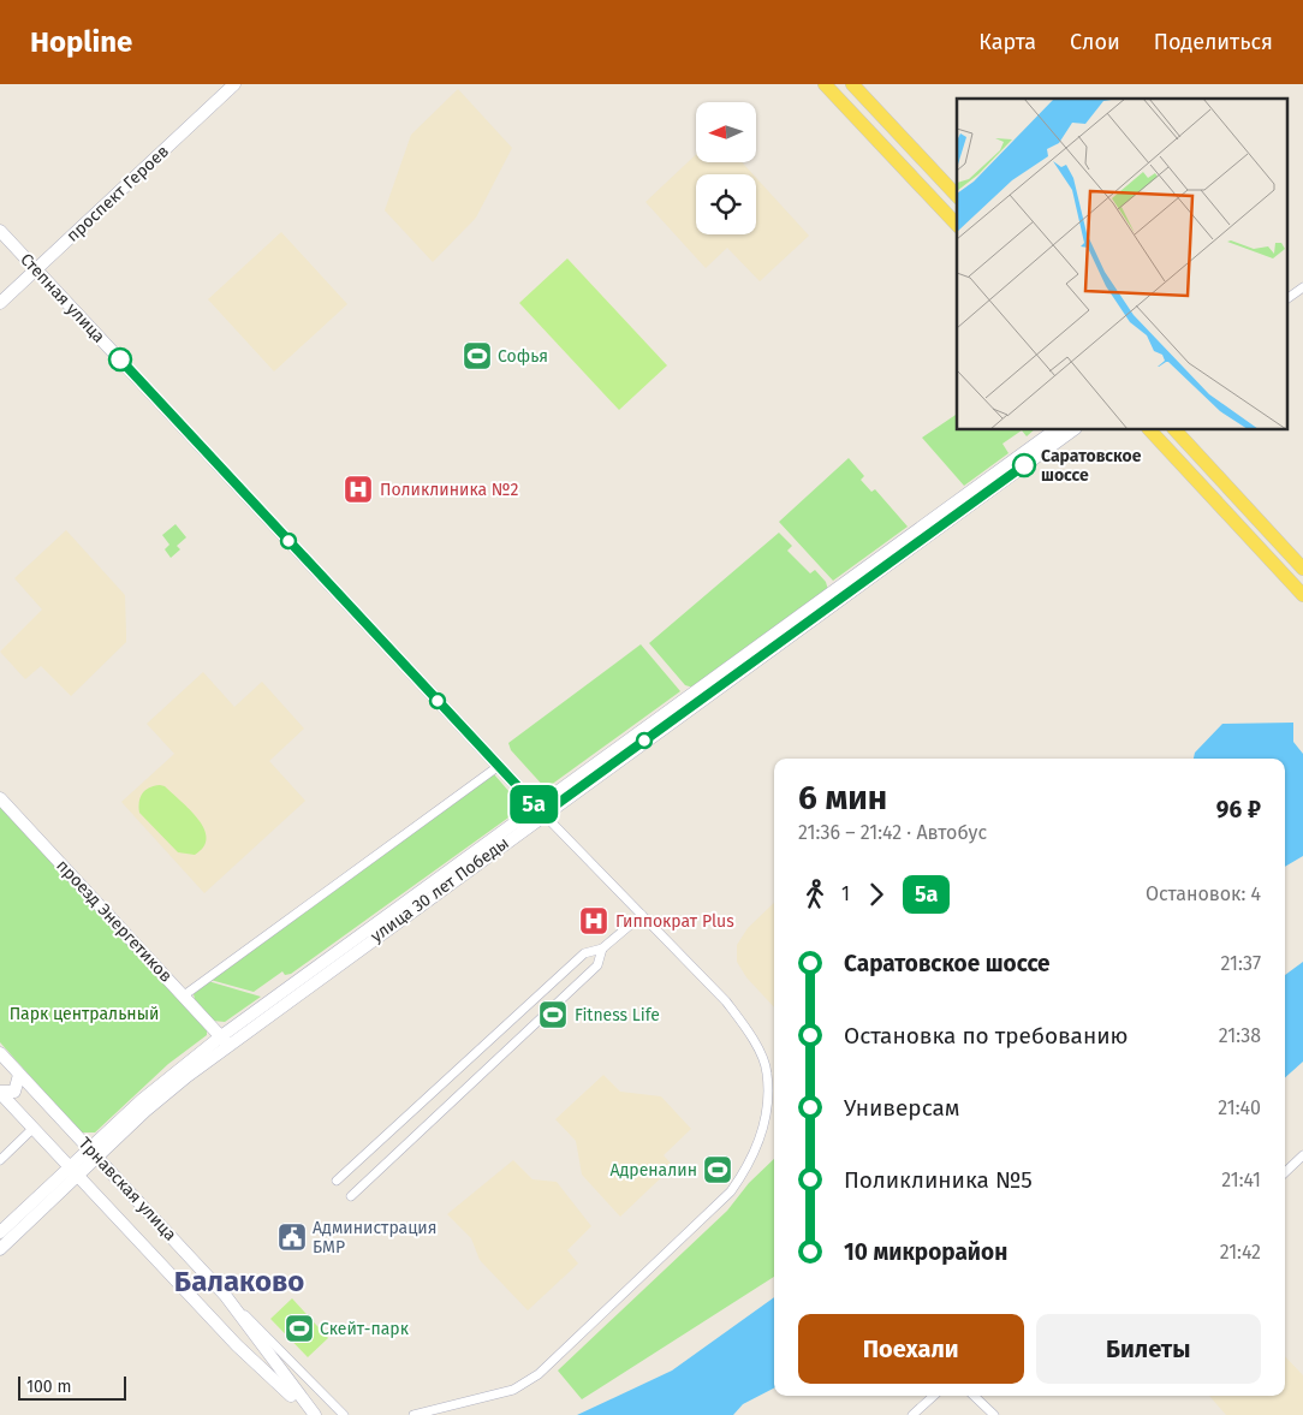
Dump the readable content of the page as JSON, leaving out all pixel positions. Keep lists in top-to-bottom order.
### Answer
{
  "streets": {
    "main road": [
      "проспект Героев",
      "Степная улица",
      "проезд Энергетиков",
      "Трнавская улица"
    ]
  },
  "crossings": [
    ["проспект Героев", "Степная улица"]
  ],
  "districts": ["Балаково"],
  "parks": ["Парк центральный"],
  "places": {
    "sports": [
      "Софья",
      "Fitness Life",
      "Адреналин",
      "Скейт-парк"
    ],
    "other": ["Саратовское шоссе"],
    "hospital": ["Поликлиника №2", "Гиппократ Plus"],
    "public building": ["Администрация БМР"]
  },
  "lines": ["bus line 5а"],
  "scale_bar": "100 m",
  "north": "left",
  "page": {
    "header": "Hopline",
    "nav": ["Карта", "Слои", "Поделиться"],
    "on_map": "5а",
    "heading": ["6 мин", "21:36 – 21:42 · Автобус", "96 ₽"],
    "legs": ["1", "5а", "Остановок: 4"],
    "list": [
      {
        "name": "Саратовское шоссе",
        "value": "21:37"
      },
      {
        "name": "Остановка по требованию",
        "value": "21:38"
      },
      {
        "name": "Универсам",
        "value": "21:40"
      },
      {
        "name": "Поликлиника №5",
        "value": "21:41"
      },
      {
        "name": "10 микрорайон",
        "value": "21:42"
      }
    ],
    "buttons": ["Поехали", "Билеты"],
    "scale": "100 m"
  }
}
